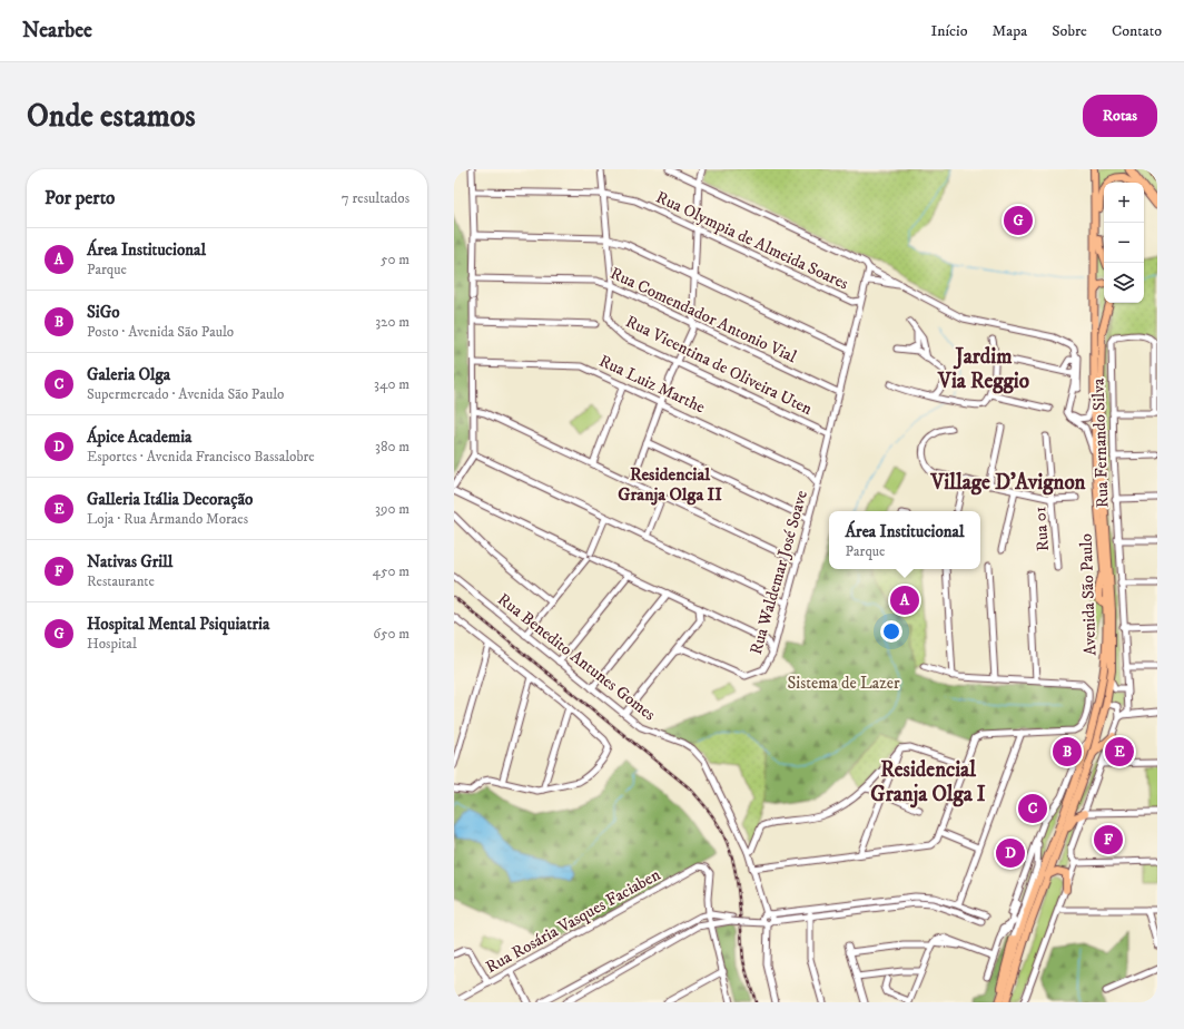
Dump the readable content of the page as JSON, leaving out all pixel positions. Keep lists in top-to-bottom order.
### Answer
{
  "streets": {
    "main road": ["Avenida São Paulo"],
    "street": [
      "Rua Olympia de Almeida Soares",
      "Rua Comendador Antonio Vial",
      "Rua Vicentina de Oliveira Uten",
      "Rua Luiz Marthe",
      "Rua Fernando Silva",
      "Rua 01",
      "Rua Waldemar José Soave",
      "Rua Benedito Antunes Gomes",
      "Rua Rosária Vasques Faciaben"
    ]
  },
  "crossings": [
    ["Rua Olympia de Almeida Soares", "Rua Vicentina de Oliveira Uten"],
    ["Rua Olympia de Almeida Soares", "Rua Waldemar José Soave"],
    ["Rua Comendador Antonio Vial", "Rua Vicentina de Oliveira Uten"],
    ["Rua Comendador Antonio Vial", "Rua Waldemar José Soave"],
    ["Rua Vicentina de Oliveira Uten", "Rua Waldemar José Soave"]
  ],
  "districts": [
    "Jardim Via Reggio",
    "Residencial Granja Olga II",
    "Village D'Avignon",
    "Residencial Granja Olga I"
  ],
  "parks": ["Sistema de Lazer"],
  "page": {
    "header": "Nearbee",
    "nav": [
      "Início",
      "Mapa",
      "Sobre",
      "Contato"
    ],
    "buttons": "Rotas",
    "title": "Onde estamos",
    "heading": ["Por perto", "7 resultados"],
    "map_buttons": ["+", "−"],
    "pins": [
      "G",
      "A",
      "B",
      "E",
      "C",
      "F",
      "D"
    ],
    "list": [
      {
        "mark": "A",
        "name": "Área Institucional",
        "note": "Parque",
        "value": "50 m"
      },
      {
        "mark": "B",
        "name": "SiGo",
        "note": "Posto · Avenida São Paulo",
        "value": "320 m"
      },
      {
        "mark": "C",
        "name": "Galeria Olga",
        "note": "Supermercado · Avenida São Paulo",
        "value": "340 m"
      },
      {
        "mark": "D",
        "name": "Ápice Academia",
        "note": "Esportes · Avenida Francisco Bassalobre",
        "value": "380 m"
      },
      {
        "mark": "E",
        "name": "Galleria Itália Decoração",
        "note": "Loja · Rua Armando Moraes",
        "value": "390 m"
      },
      {
        "mark": "F",
        "name": "Nativas Grill",
        "note": "Restaurante",
        "value": "450 m"
      },
      {
        "mark": "G",
        "name": "Hospital Mental Psiquiatria",
        "note": "Hospital",
        "value": "650 m"
      }
    ],
    "popup": ["Área Institucional", "Parque"]
  }
}
